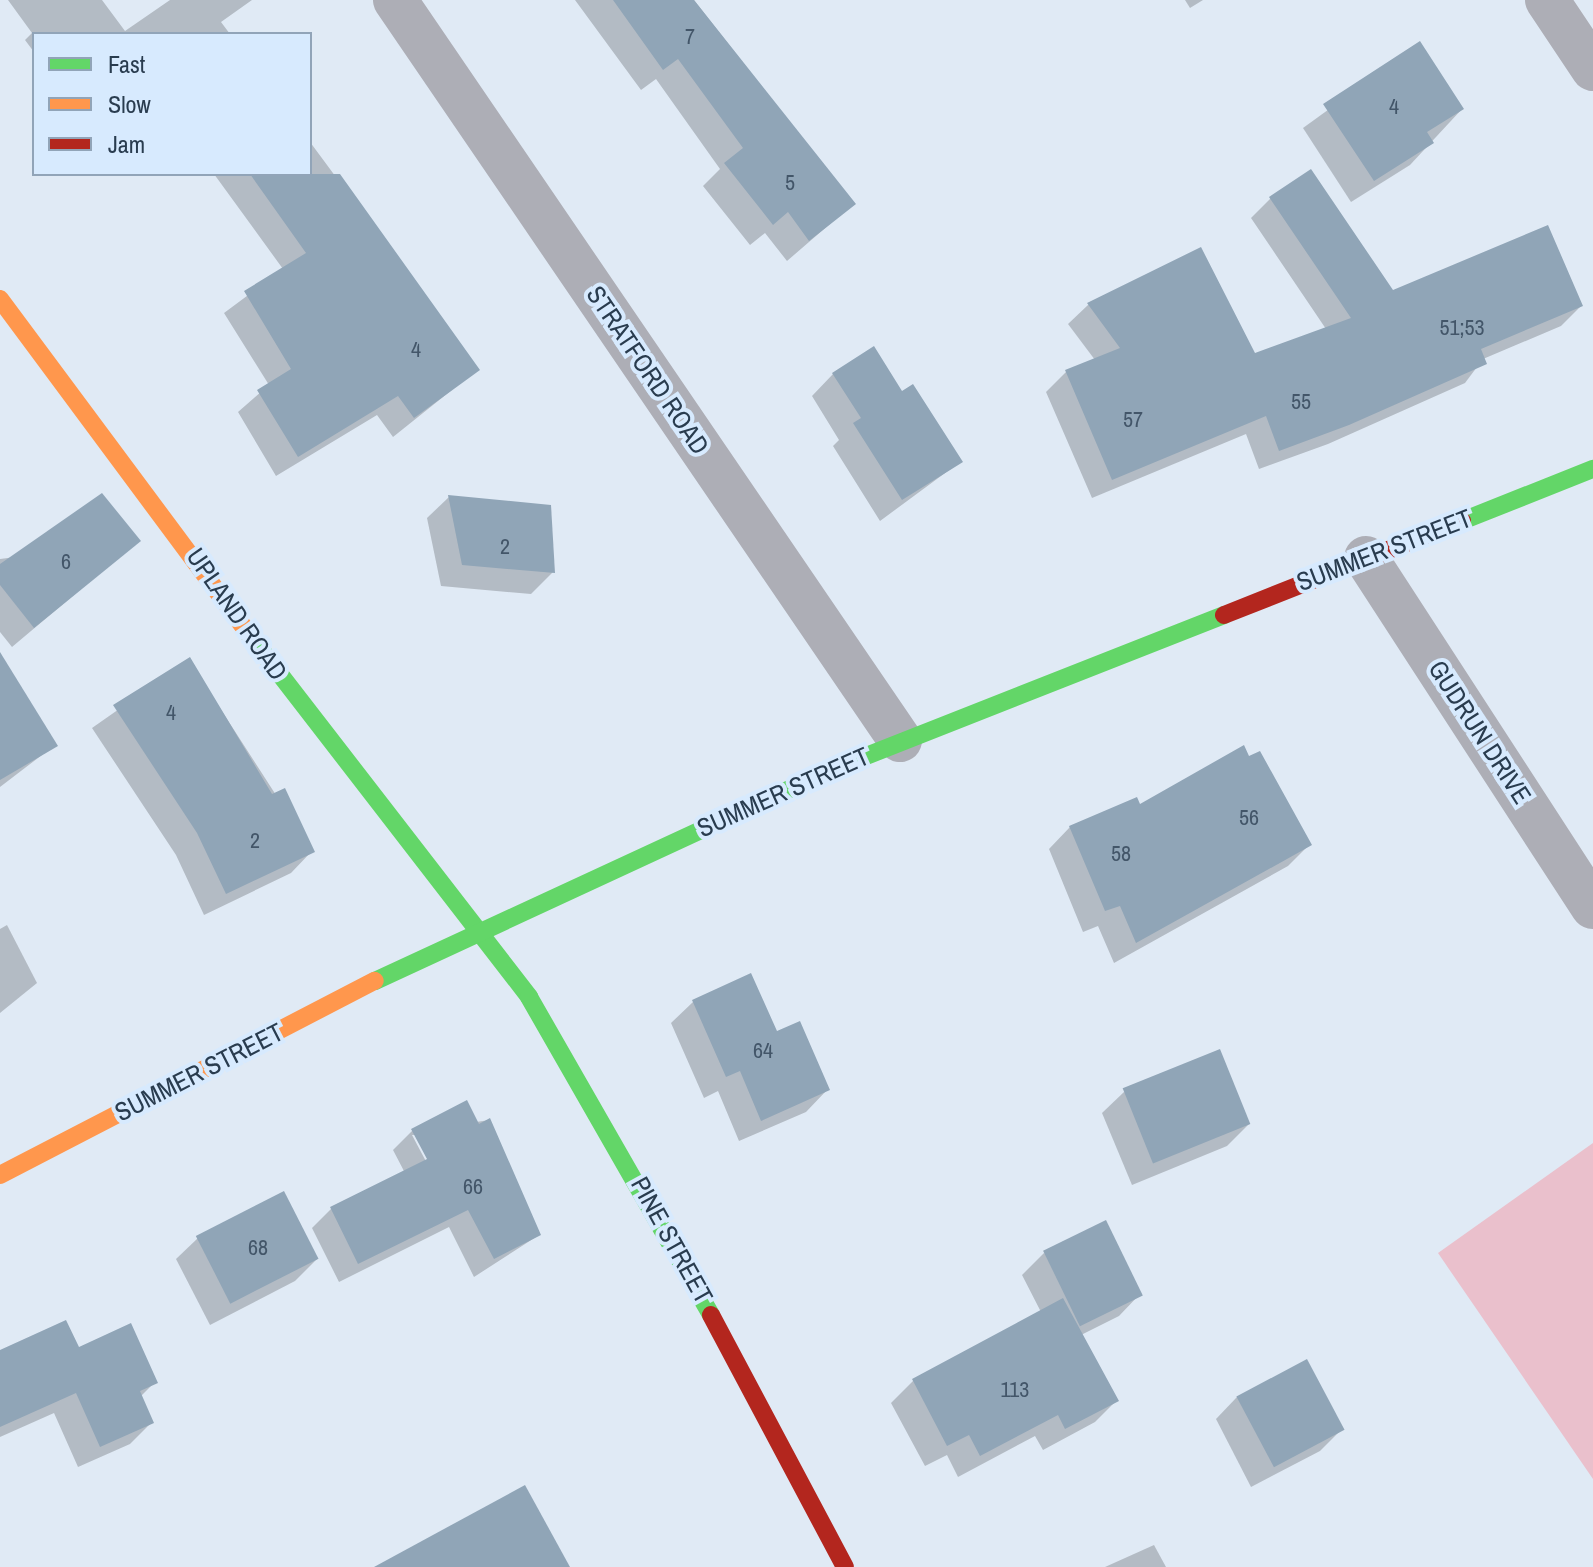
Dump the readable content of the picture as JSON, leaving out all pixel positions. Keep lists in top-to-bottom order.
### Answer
{
  "streets": {
    "street": [
      "STRATFORD ROAD",
      "SUMMER STREET",
      "UPLAND ROAD",
      "GUDRUN DRIVE",
      "PINE STREET"
    ]
  },
  "crossings": [
    ["STRATFORD ROAD", "SUMMER STREET"],
    ["SUMMER STREET", "UPLAND ROAD"],
    ["SUMMER STREET", "GUDRUN DRIVE"],
    ["SUMMER STREET", "PINE STREET"],
    ["UPLAND ROAD", "PINE STREET"]
  ],
  "house_numbers": [
    "7",
    "4",
    "5",
    "51;53",
    "4",
    "55",
    "57",
    "2",
    "6",
    "4",
    "56",
    "2",
    "58",
    "64",
    "66",
    "68",
    "113"
  ],
  "legend": ["Fast", "Slow", "Jam"]
}
